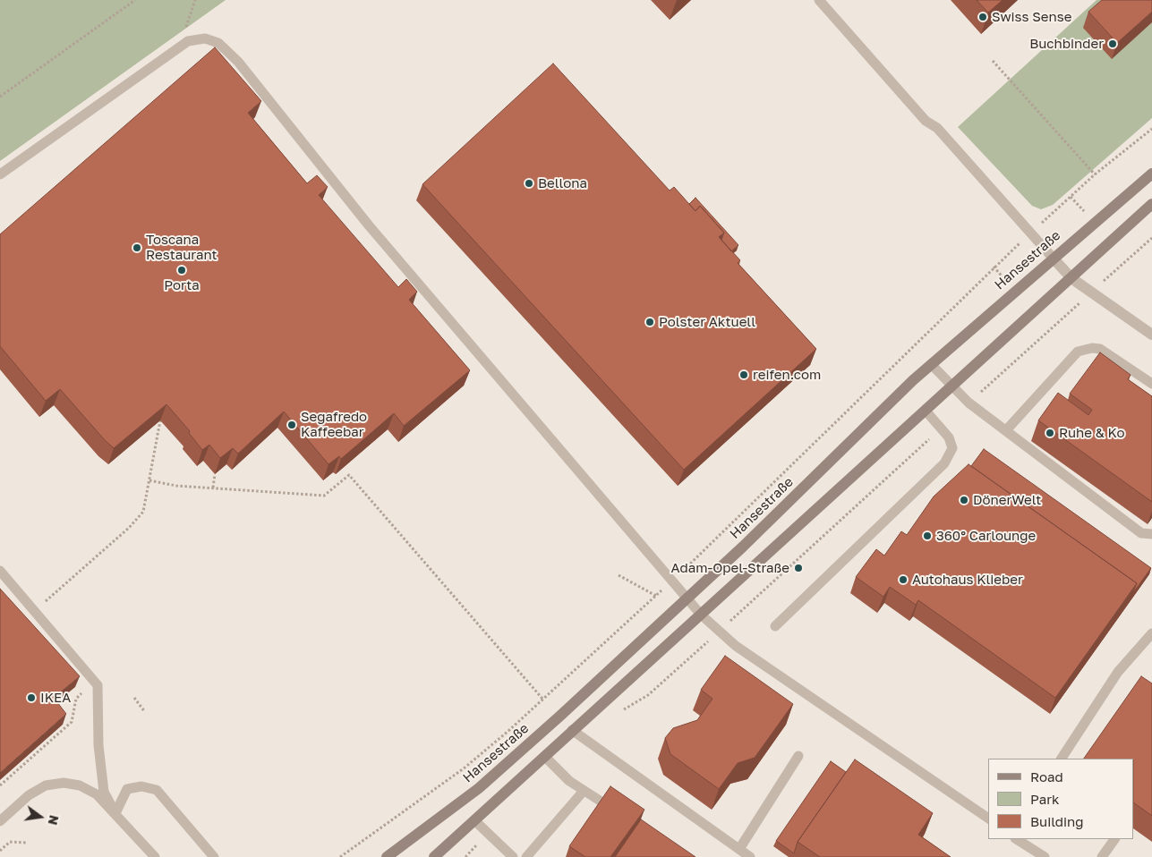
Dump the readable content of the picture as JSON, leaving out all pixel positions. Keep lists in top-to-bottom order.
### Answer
{
  "streets": {
    "main road": ["Hansestraße"]
  },
  "places": [
    "Swiss Sense",
    "Buchbinder",
    "Bellona",
    "Toscana Restaurant",
    "Porta",
    "Polster Aktuell",
    "reifen.com",
    "Segafredo Kaffeebar",
    "Ruhe & Ko",
    "DönerWelt",
    "360° Carlounge",
    "Adam-Opel-Straße",
    "Autohaus Klieber",
    "IKEA"
  ],
  "legend": ["Road", "Park", "Building"],
  "north": "right"
}
